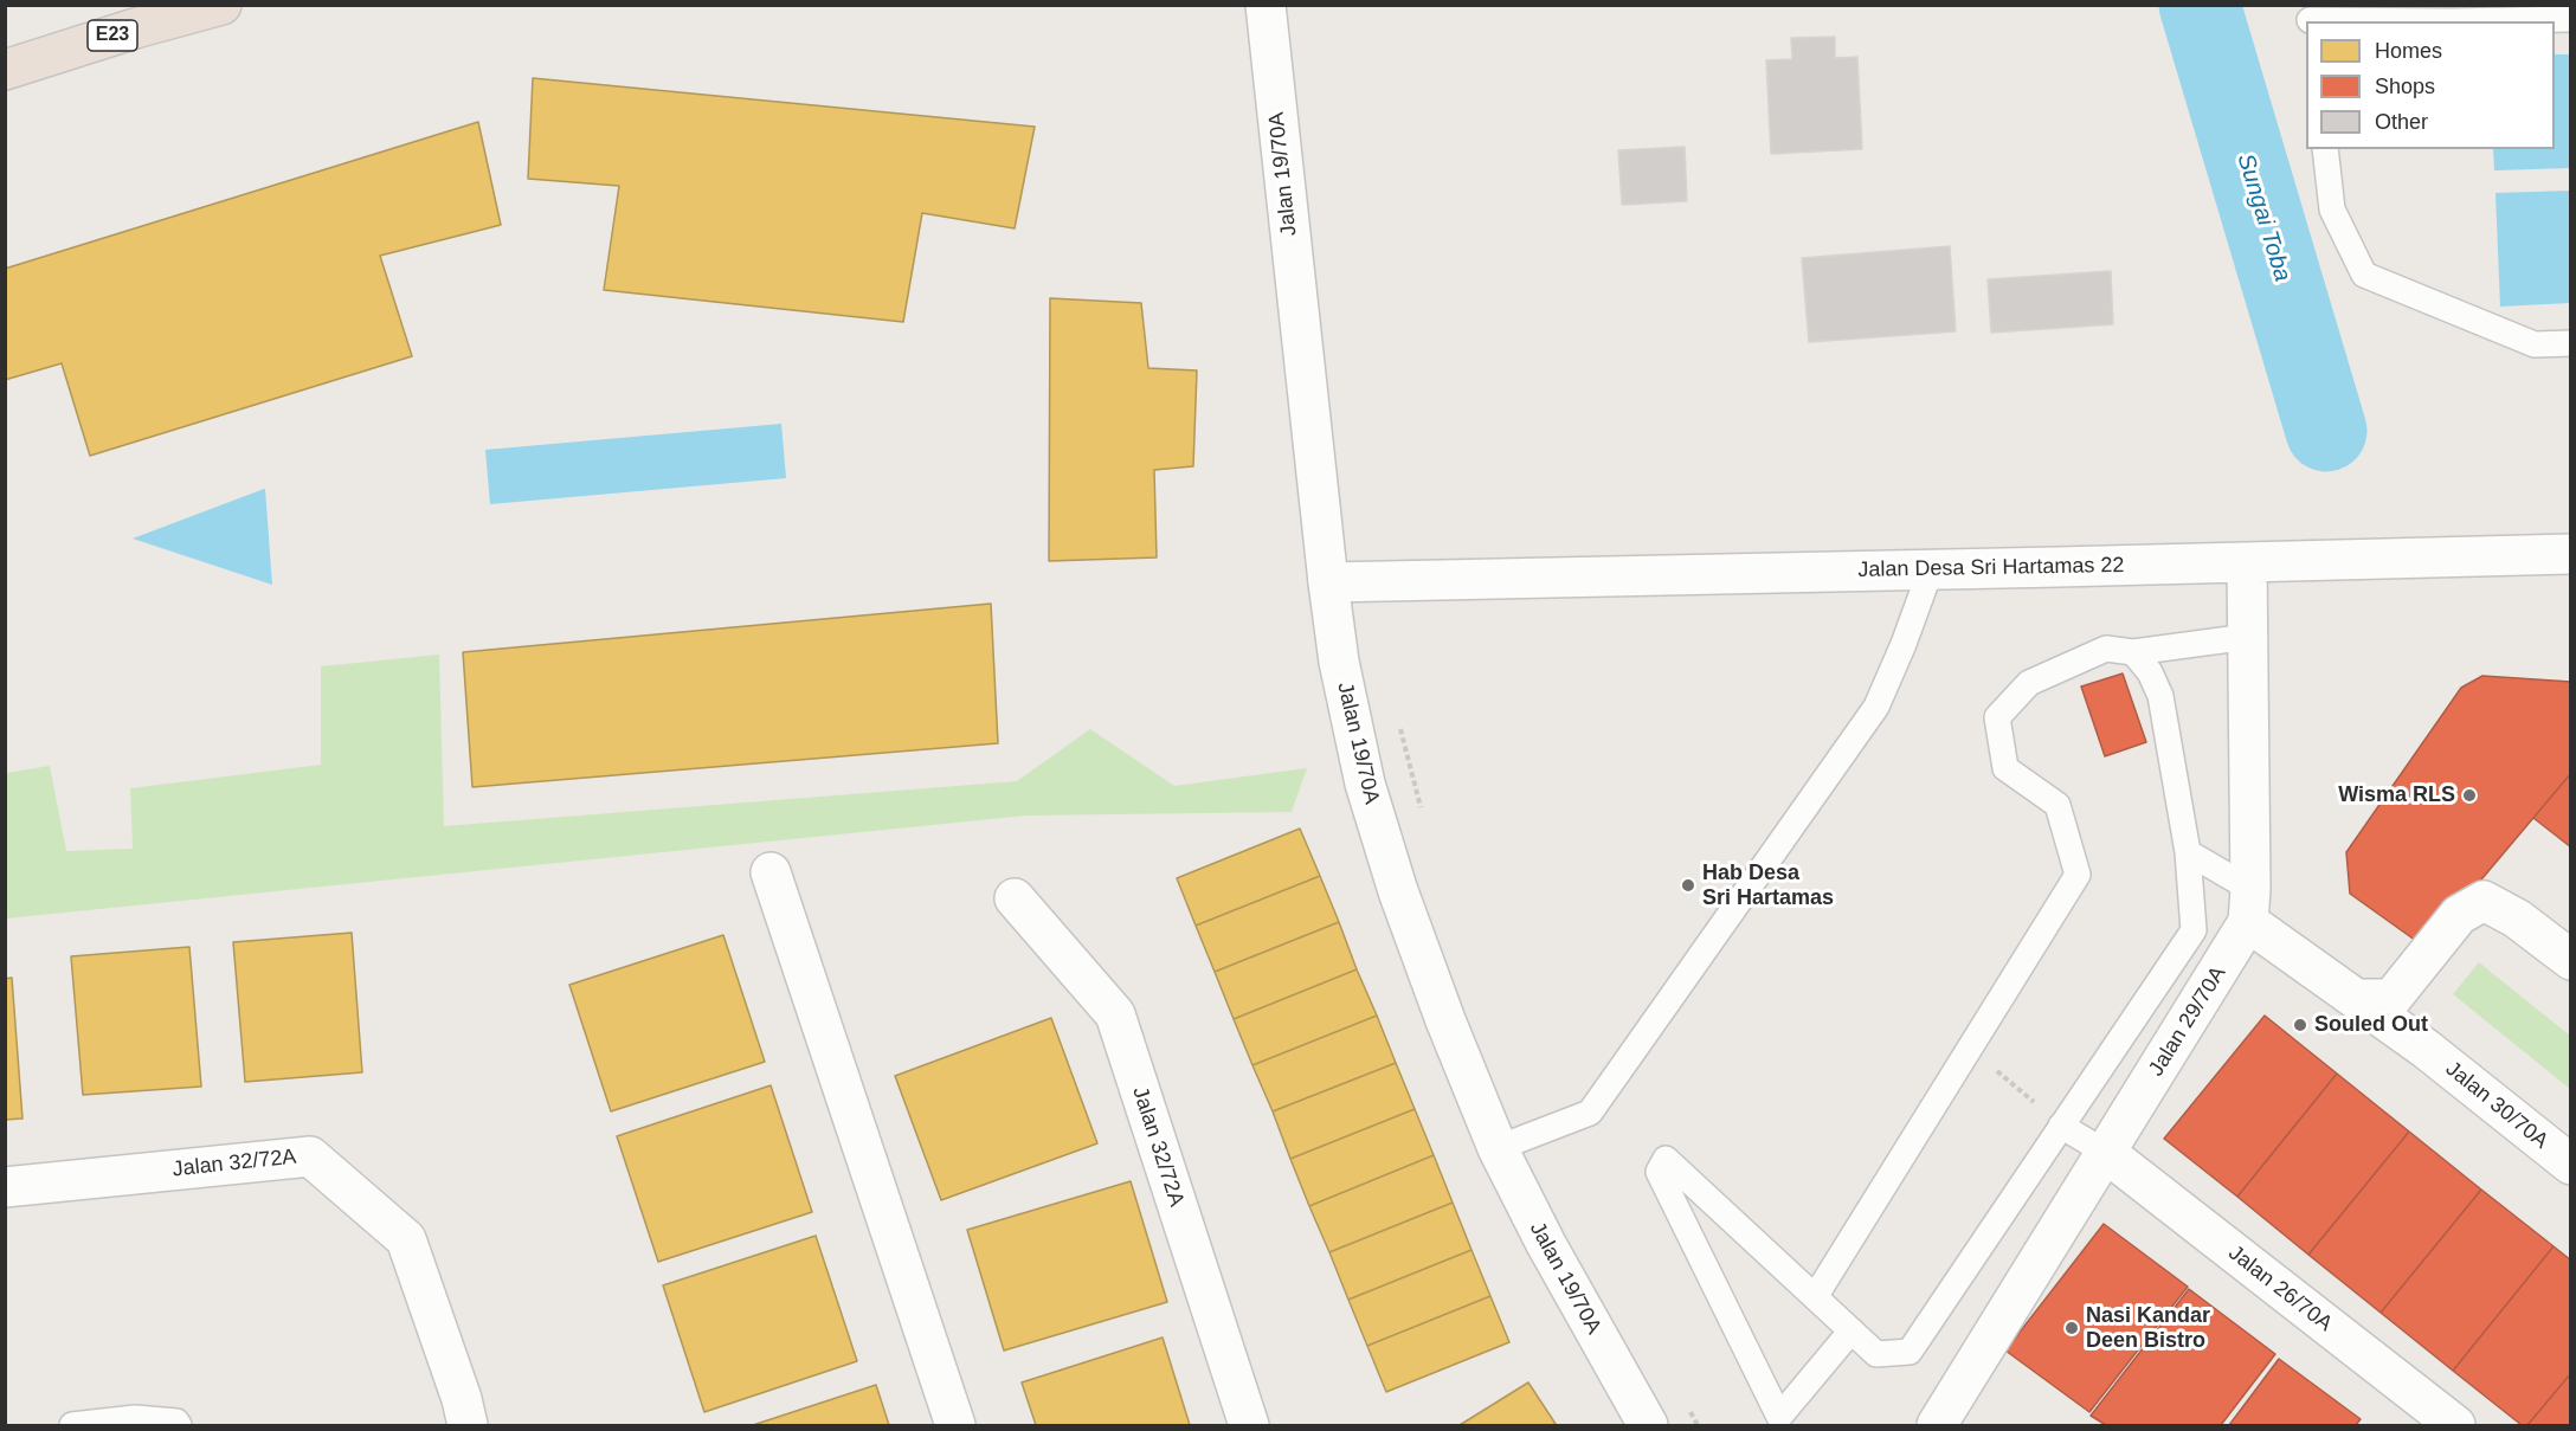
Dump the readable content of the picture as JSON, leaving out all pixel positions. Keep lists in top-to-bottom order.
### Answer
{
  "streets": {
    "highway": ["E23"],
    "street": [
      "Jalan 19/70A",
      "Jalan Desa Sri Hartamas 22",
      "Jalan 29/70A",
      "Jalan 30/70A",
      "Jalan 32/72A",
      "Jalan 26/70A"
    ]
  },
  "crossings": [
    ["Jalan 19/70A", "Jalan Desa Sri Hartamas 22"],
    ["Jalan 29/70A", "Jalan 30/70A"],
    ["Jalan 29/70A", "Jalan 26/70A"]
  ],
  "water": ["Sungai Toba"],
  "places": [
    "Wisma RLS",
    "Hab Desa Sri Hartamas",
    "Souled Out",
    "Nasi Kandar Deen Bistro"
  ],
  "legend": ["Homes", "Shops", "Other"]
}
